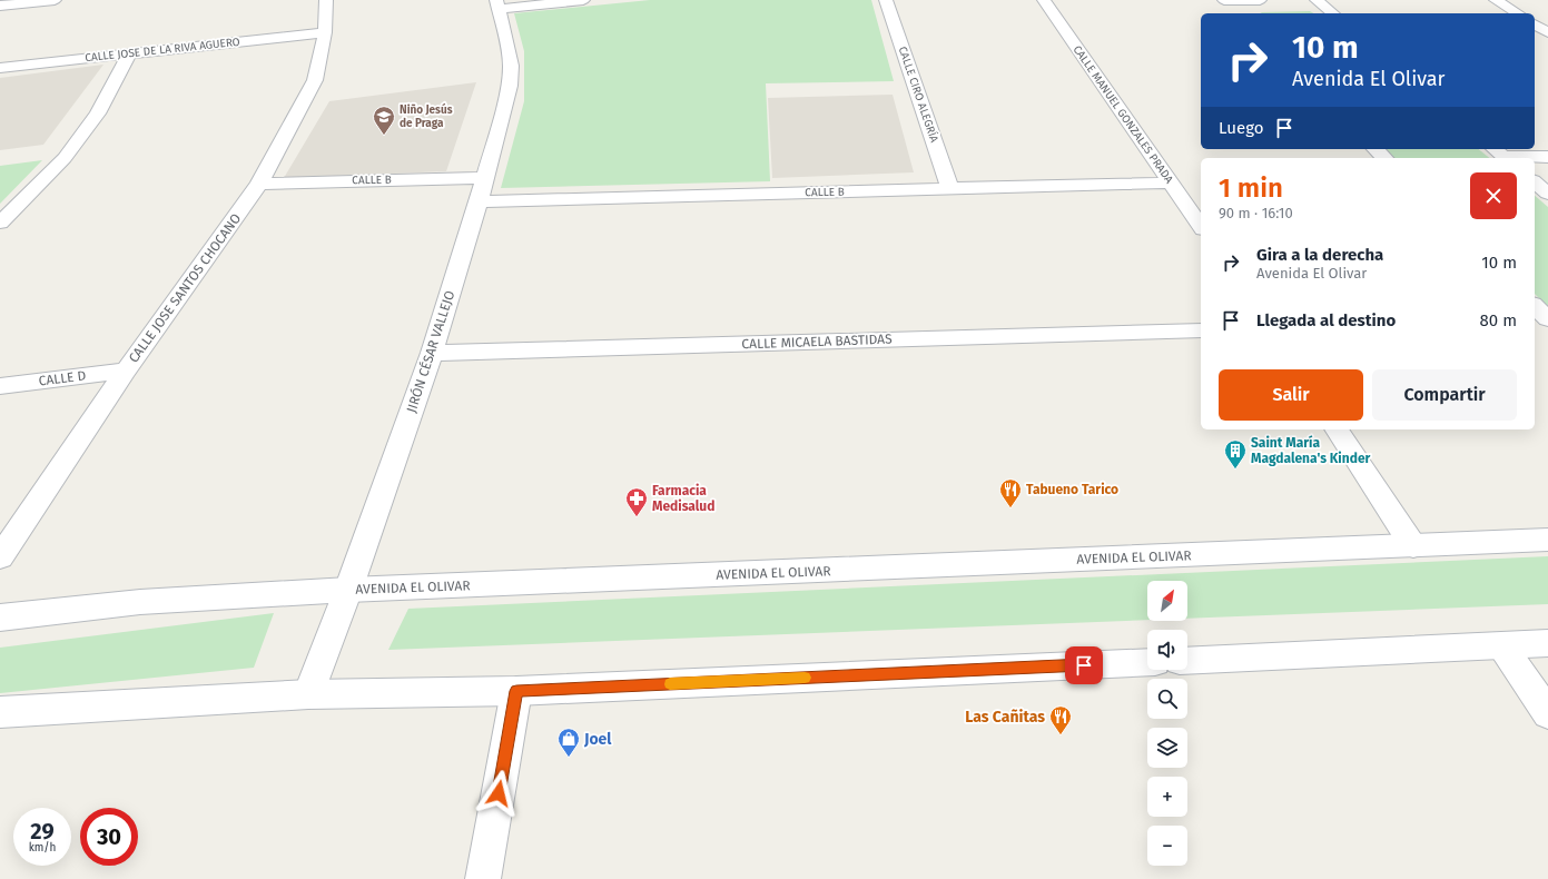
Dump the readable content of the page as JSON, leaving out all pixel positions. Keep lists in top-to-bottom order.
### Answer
{
  "streets": {
    "street": [
      "CALLE JOSE DE LA RIVA AGUERO",
      "CALLE CIRO ALEGRÍA",
      "CALLE MANUEL GONZALES PRADA",
      "CALLE B",
      "CALLE JOSE SANTOS CHOCANO",
      "CALLE MICAELA BASTIDAS",
      "JIRÓN CÉSAR VALLEJO",
      "CALLE D",
      "AVENIDA EL OLIVAR"
    ]
  },
  "crossings": [
    ["CALLE JOSE DE LA RIVA AGUERO", "CALLE JOSE SANTOS CHOCANO"],
    ["CALLE CIRO ALEGRÍA", "CALLE B"],
    ["CALLE MANUEL GONZALES PRADA", "CALLE B"],
    ["CALLE B", "CALLE JOSE SANTOS CHOCANO"],
    ["CALLE B", "JIRÓN CÉSAR VALLEJO"],
    ["CALLE JOSE SANTOS CHOCANO", "CALLE D"],
    ["CALLE MICAELA BASTIDAS", "JIRÓN CÉSAR VALLEJO"],
    ["JIRÓN CÉSAR VALLEJO", "AVENIDA EL OLIVAR"]
  ],
  "places": {
    "school or university": ["Niño Jesús de Praga"],
    "building": ["Saint María Magdalena's Kinder"],
    "restaurant": ["Tabueno Tarico", "Las Cañitas"],
    "pharmacy": ["Farmacia Medisalud"],
    "shop": ["Joel"]
  },
  "north": "top right",
  "page": {
    "turn": ["10 m", "Avenida El Olivar"],
    "then": "Luego",
    "heading": ["1 min", "90 m · 16:10"],
    "list": [
      {
        "name": "Gira a la derecha",
        "note": "Avenida El Olivar",
        "value": "10 m"
      },
      {
        "name": "Llegada al destino",
        "value": "80 m"
      }
    ],
    "buttons": ["Salir", "Compartir"],
    "map_buttons": ["+", "−"],
    "speed": "29 km/h",
    "limit": "30"
  }
}
